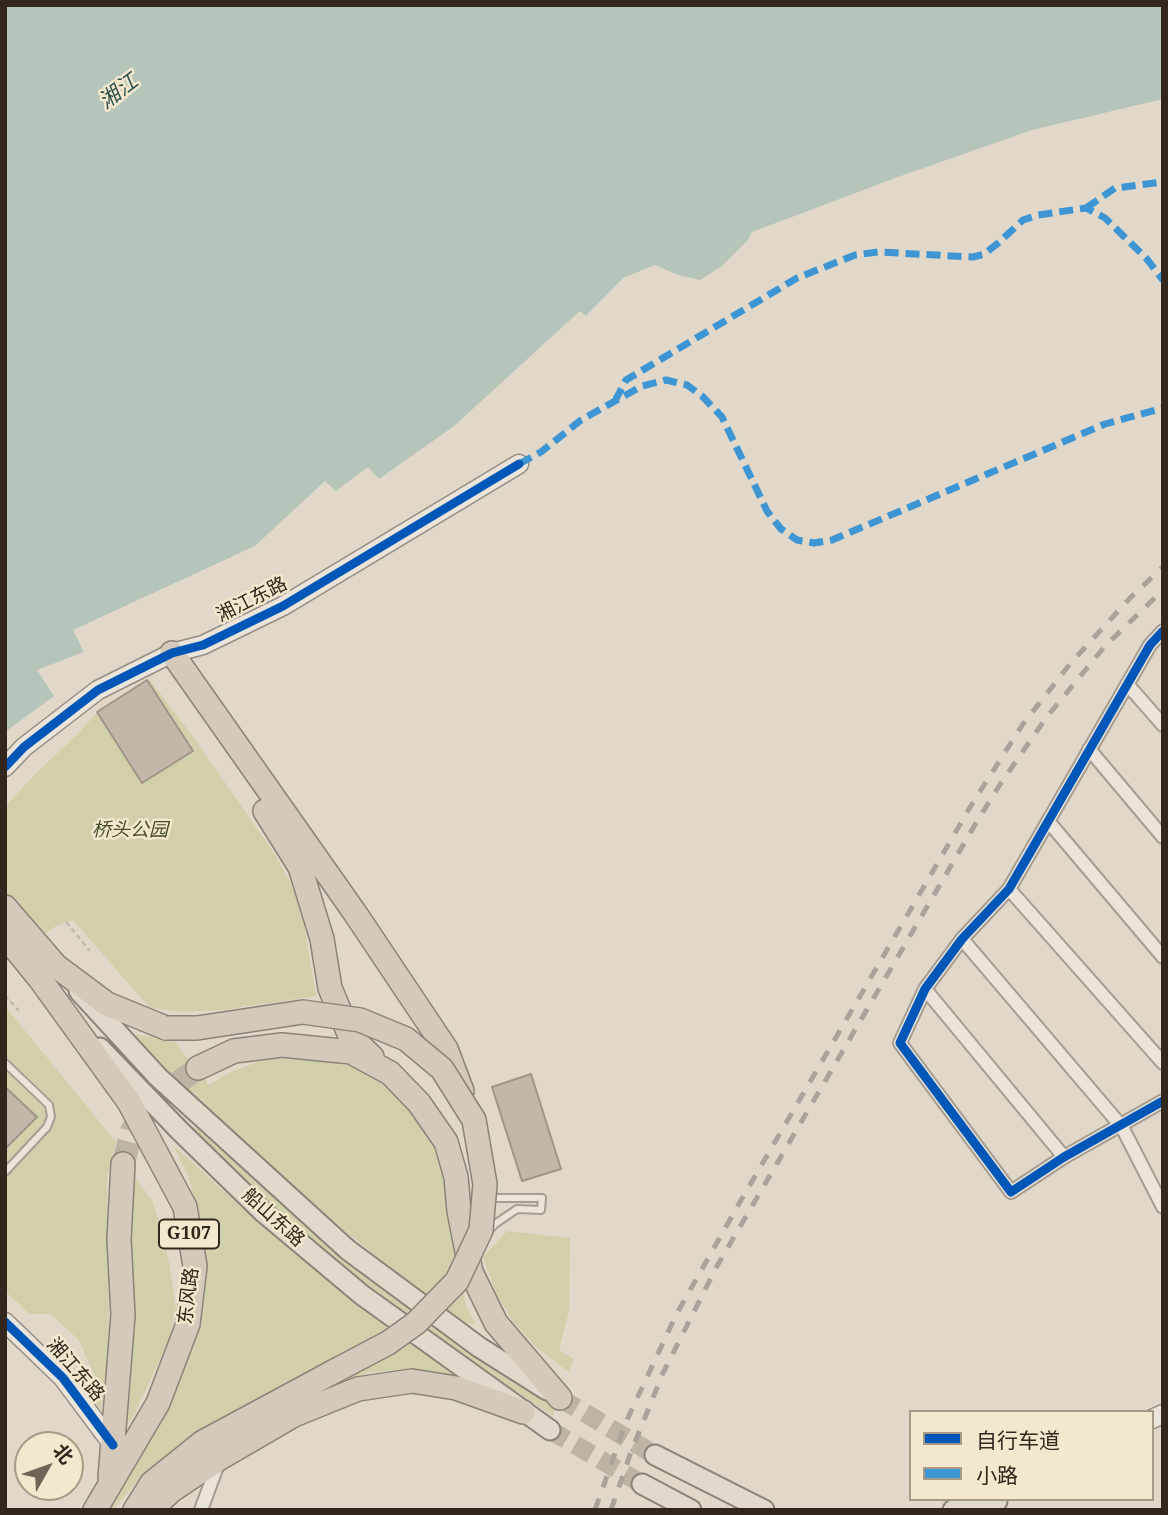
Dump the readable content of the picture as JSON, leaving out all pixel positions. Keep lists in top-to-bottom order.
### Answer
{
  "streets": {
    "highway": ["G107", "东风路"],
    "main road": ["船山东路"],
    "street": ["湘江东路"]
  },
  "crossings": [
    ["船山东路", "G107"],
    ["船山东路", "东风路"],
    ["G107", "东风路"]
  ],
  "water": ["湘江"],
  "parks": ["桥头公园"],
  "legend": ["自行车道", "小路"],
  "north": "top right"
}
